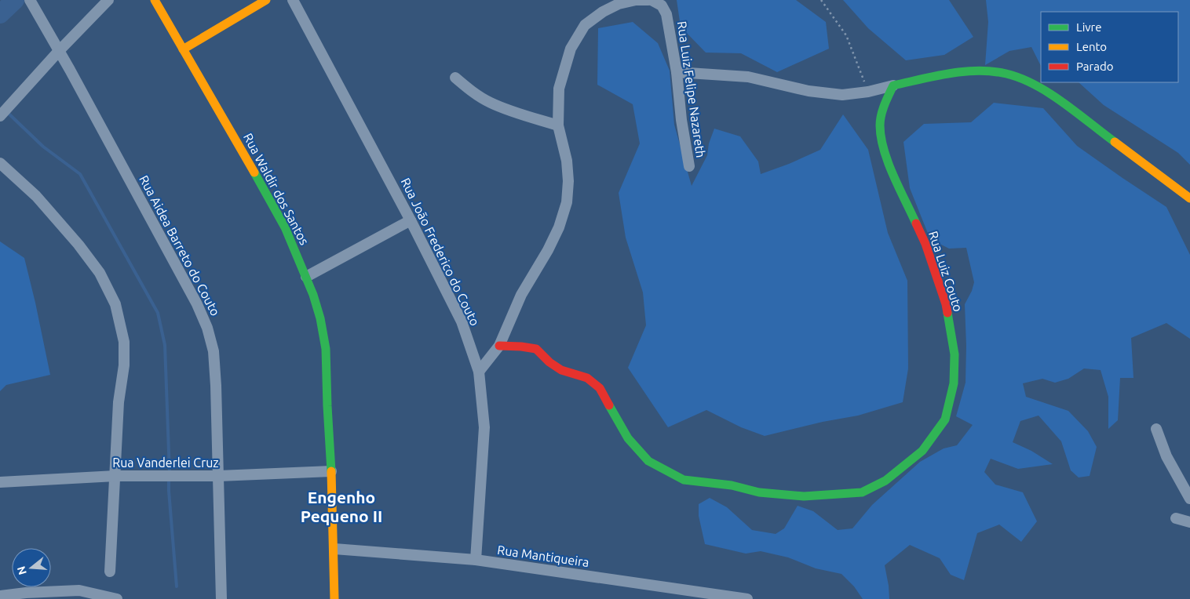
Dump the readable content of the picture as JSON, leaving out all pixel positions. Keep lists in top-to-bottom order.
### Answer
{
  "streets": {
    "street": [
      "Rua Luiz Felipe Nazareth",
      "Rua Waldir dos Santos",
      "Rua Aidea Barreto do Couto",
      "Rua João Frederico do Couto",
      "Rua Luiz Couto",
      "Rua Vanderlei Cruz",
      "Rua Mantiqueira"
    ]
  },
  "crossings": [
    ["Rua Waldir dos Santos", "Rua Vanderlei Cruz"],
    ["Rua Waldir dos Santos", "Rua Mantiqueira"],
    ["Rua Aidea Barreto do Couto", "Rua Vanderlei Cruz"],
    ["Rua João Frederico do Couto", "Rua Mantiqueira"]
  ],
  "districts": ["Engenho Pequeno II"],
  "legend": ["Livre", "Lento", "Parado"],
  "north": "left"
}
